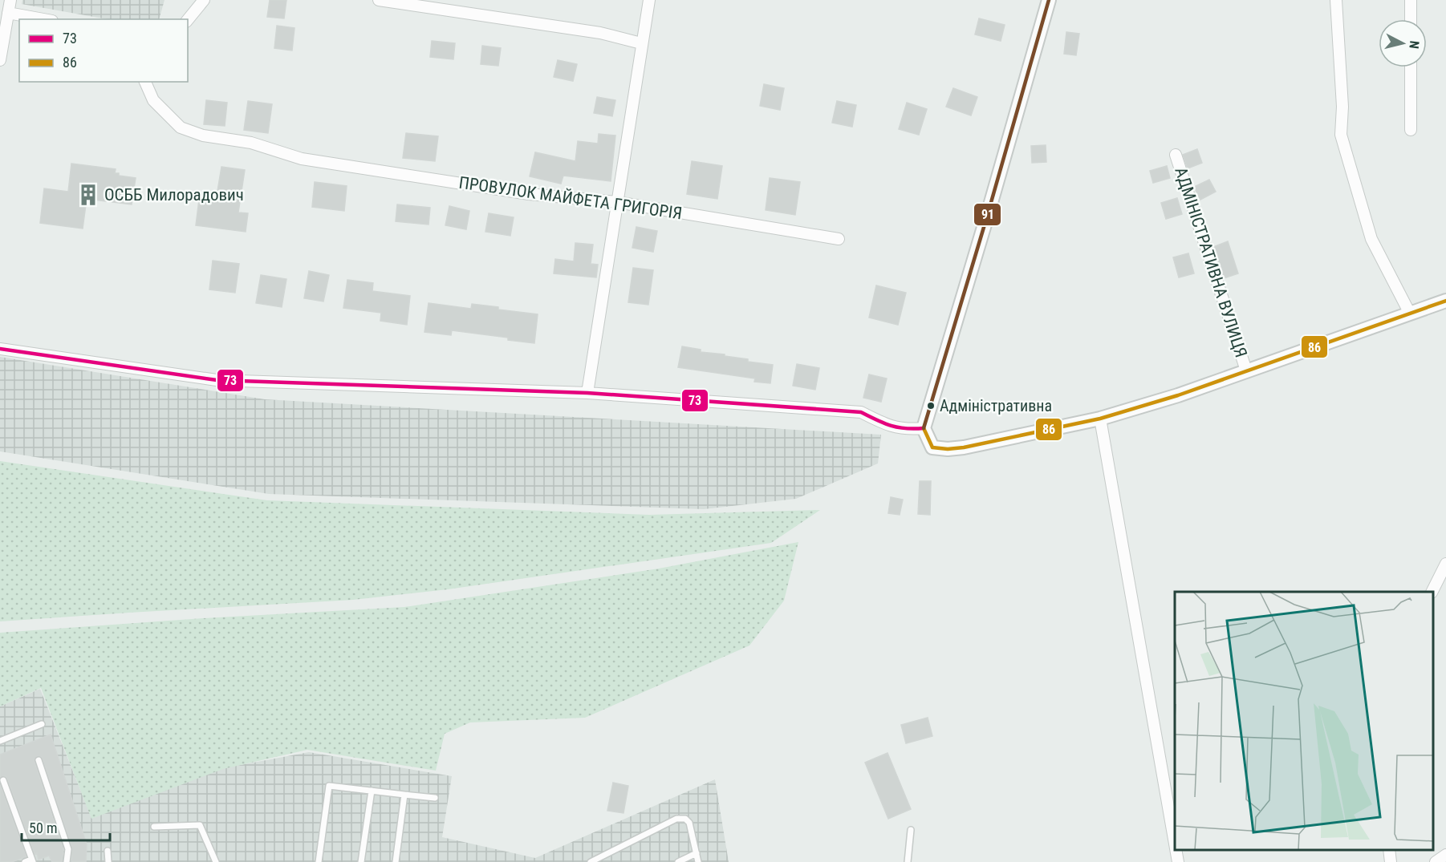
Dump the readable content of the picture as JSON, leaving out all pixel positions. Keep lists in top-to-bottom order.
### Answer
{
  "streets": {
    "street": ["ПРОВУЛОК МАЙФЕТА ГРИГОРІЯ", "АДМІНІСТРАТИВНА ВУЛИЦЯ"]
  },
  "places": {
    "building": ["ОСББ Милорадович"],
    "other": ["Адміністративна"]
  },
  "lines": ["transit line 91", "transit line 86", "transit line 73"],
  "legend": ["73", "86"],
  "scale_bar": "50 m",
  "north": "right"
}
